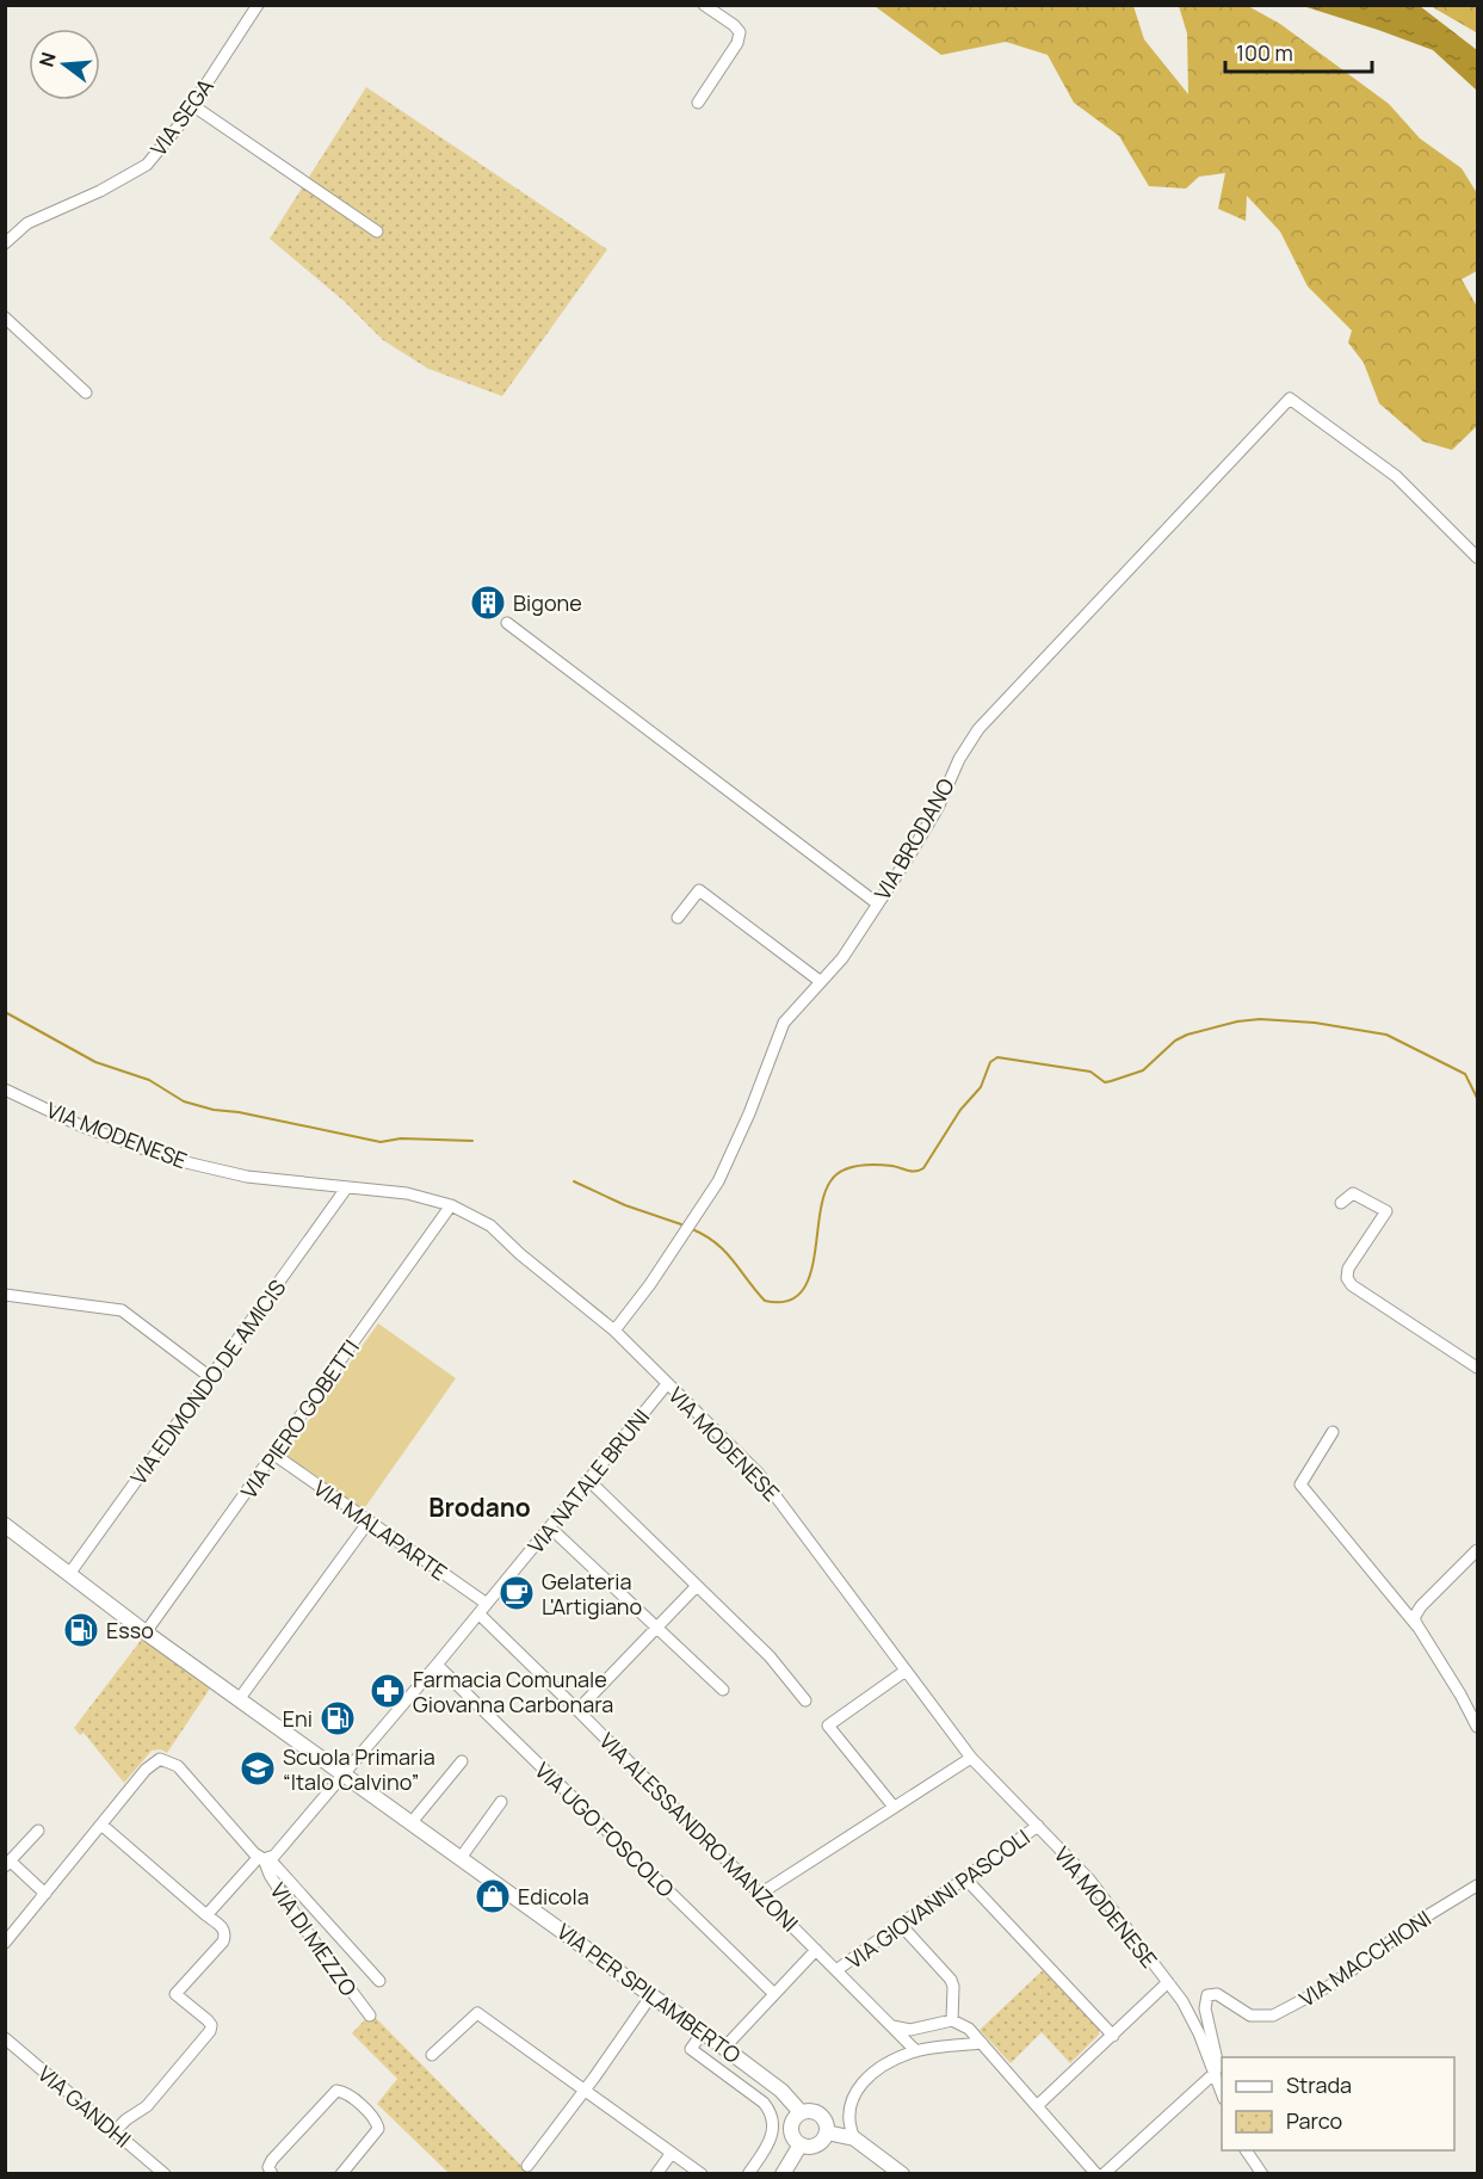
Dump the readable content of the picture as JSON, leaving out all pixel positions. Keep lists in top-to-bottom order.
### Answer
{
  "streets": {
    "main road": ["VIA PER SPILAMBERTO"],
    "street": [
      "VIA SEGA",
      "VIA BRODANO",
      "VIA MODENESE",
      "VIA EDMONDO DE AMICIS",
      "VIA PIERO GOBETTI",
      "VIA NATALE BRUNI",
      "VIA MALAPARTE",
      "VIA UGO FOSCOLO",
      "VIA ALESSANDRO MANZONI",
      "VIA GIOVANNI PASCOLI",
      "VIA DI MEZZO",
      "VIA MACCHIONI",
      "VIA GANDHI"
    ]
  },
  "crossings": [
    ["VIA BRODANO", "VIA MODENESE"],
    ["VIA MODENESE", "VIA EDMONDO DE AMICIS"],
    ["VIA MODENESE", "VIA PIERO GOBETTI"],
    ["VIA MODENESE", "VIA NATALE BRUNI"],
    ["VIA MODENESE", "VIA GIOVANNI PASCOLI"],
    ["VIA MODENESE", "VIA MACCHIONI"],
    ["VIA EDMONDO DE AMICIS", "VIA PER SPILAMBERTO"],
    ["VIA PIERO GOBETTI", "VIA MALAPARTE"],
    ["VIA PIERO GOBETTI", "VIA PER SPILAMBERTO"],
    ["VIA NATALE BRUNI", "VIA MALAPARTE"],
    ["VIA NATALE BRUNI", "VIA UGO FOSCOLO"],
    ["VIA NATALE BRUNI", "VIA ALESSANDRO MANZONI"],
    ["VIA NATALE BRUNI", "VIA DI MEZZO"],
    ["VIA NATALE BRUNI", "VIA PER SPILAMBERTO"],
    ["VIA ALESSANDRO MANZONI", "VIA GIOVANNI PASCOLI"]
  ],
  "districts": ["Brodano"],
  "places": {
    "building": ["Bigone"],
    "cafe": ["Gelateria L'Artigiano"],
    "fuel station": ["Esso", "Eni"],
    "pharmacy": ["Farmacia Comunale Giovanna Carbonara"],
    "school or university": ["Scuola Primaria “Italo Calvino”"],
    "shop": ["Edicola"]
  },
  "legend": ["Strada", "Parco"],
  "scale_bar": "100 m",
  "north": "left"
}
